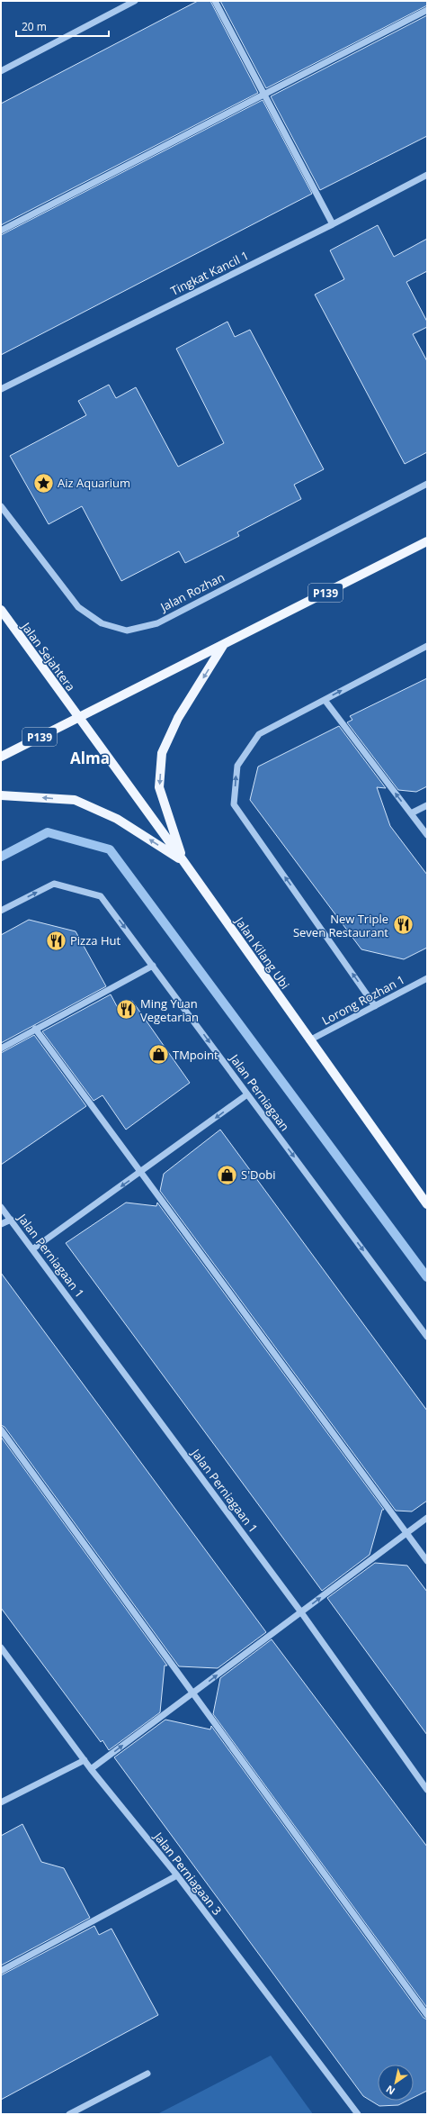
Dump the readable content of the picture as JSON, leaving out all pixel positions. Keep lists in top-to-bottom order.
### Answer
{
  "streets": {
    "main road": ["P139", "Jalan Sejahtera", "Jalan Kilang Ubi"],
    "street": [
      "Tingkat Kancil 1",
      "Jalan Rozhan",
      "Lorong Rozhan 1",
      "Jalan Perniagaan",
      "Jalan Perniagaan 1",
      "Jalan Perniagaan 3"
    ]
  },
  "crossings": [
    ["P139", "Jalan Sejahtera"],
    ["P139", "Jalan Kilang Ubi"],
    ["Jalan Sejahtera", "Jalan Kilang Ubi"],
    ["Jalan Kilang Ubi", "Lorong Rozhan 1"]
  ],
  "one_way": ["Jalan Perniagaan"],
  "districts": ["Alma"],
  "places": {
    "place": ["Aiz Aquarium"],
    "restaurant": ["New Triple Seven Restaurant", "Pizza Hut", "Ming Yuan Vegetarian"],
    "shop": ["TMpoint", "S'Dobi"]
  },
  "scale_bar": "20 m",
  "north": "bottom left"
}
